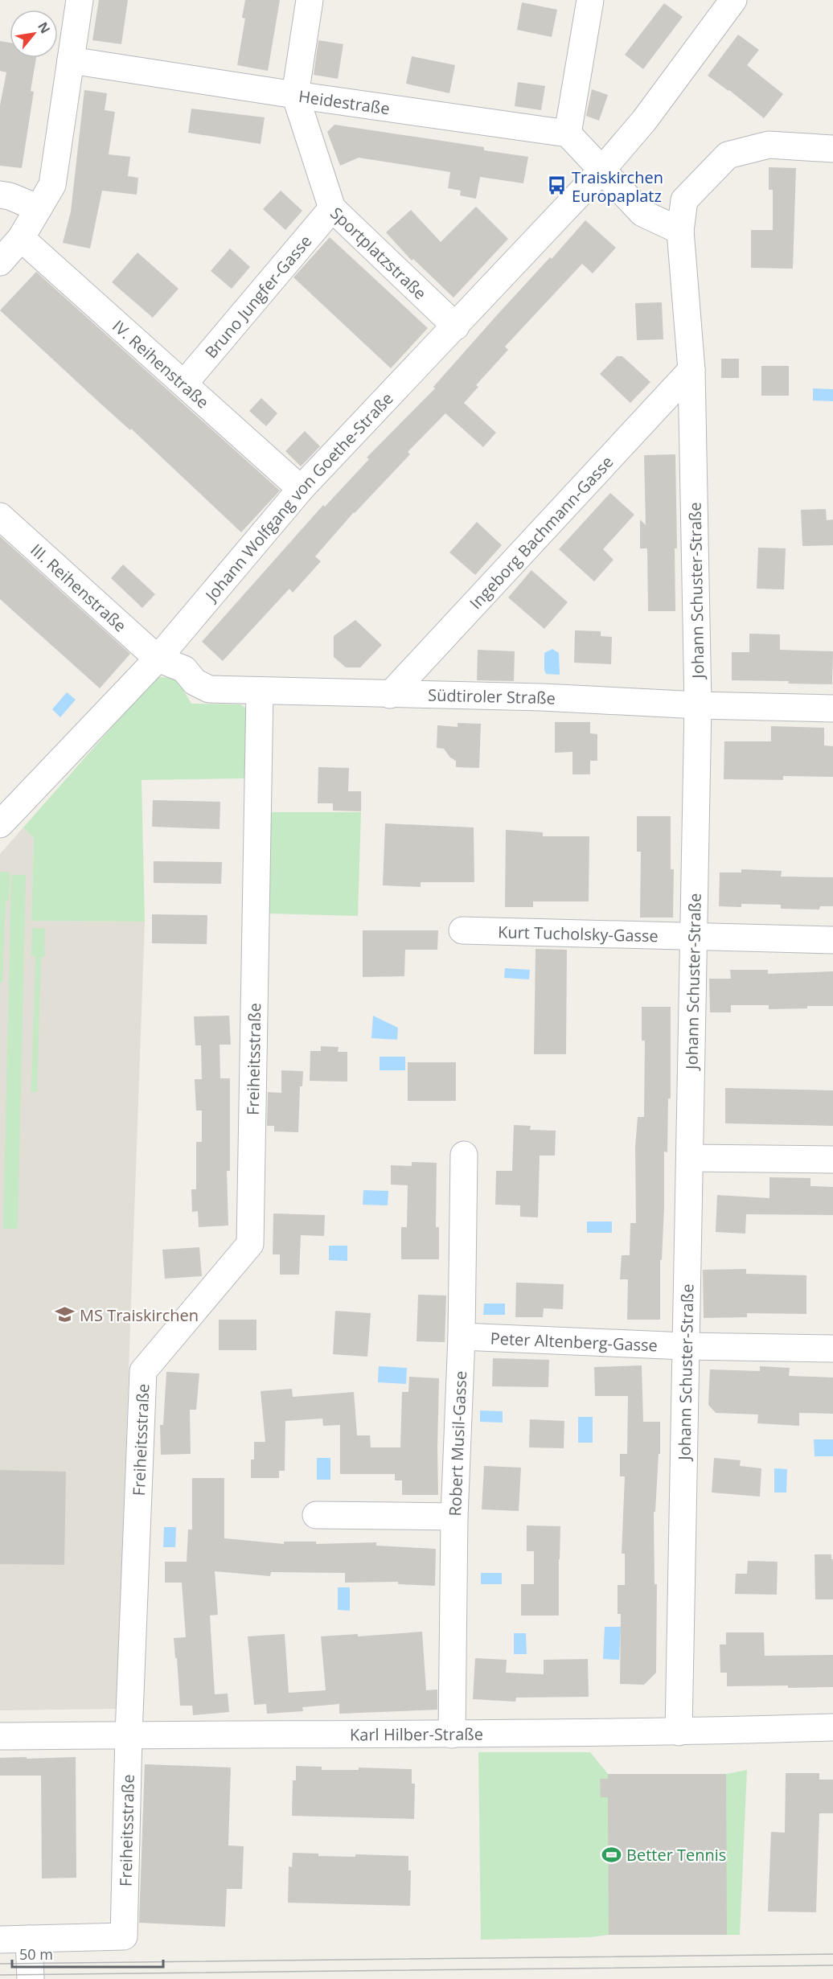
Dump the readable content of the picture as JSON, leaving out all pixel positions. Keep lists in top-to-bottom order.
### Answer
{
  "streets": {
    "street": [
      "Heidestraße",
      "Sportplatzstraße",
      "Bruno Jungfer-Gasse",
      "IV. Reihenstraße",
      "Johann Wolfgang von Goethe-Straße",
      "Ingeborg Bachmann-Gasse",
      "III. Reihenstraße",
      "Johann Schuster-Straße",
      "Südtiroler Straße",
      "Kurt Tucholsky-Gasse",
      "Freiheitsstraße",
      "Peter Altenberg-Gasse",
      "Robert Musil-Gasse",
      "Karl Hilber-Straße"
    ]
  },
  "crossings": [
    ["Heidestraße", "Sportplatzstraße"],
    ["Sportplatzstraße", "Bruno Jungfer-Gasse"],
    ["Sportplatzstraße", "Johann Wolfgang von Goethe-Straße"],
    ["Bruno Jungfer-Gasse", "IV. Reihenstraße"],
    ["IV. Reihenstraße", "Johann Wolfgang von Goethe-Straße"],
    ["Johann Wolfgang von Goethe-Straße", "III. Reihenstraße"],
    ["Johann Wolfgang von Goethe-Straße", "Südtiroler Straße"],
    ["Ingeborg Bachmann-Gasse", "Johann Schuster-Straße"],
    ["Ingeborg Bachmann-Gasse", "Südtiroler Straße"],
    ["III. Reihenstraße", "Südtiroler Straße"],
    ["Johann Schuster-Straße", "Südtiroler Straße"],
    ["Johann Schuster-Straße", "Kurt Tucholsky-Gasse"],
    ["Johann Schuster-Straße", "Peter Altenberg-Gasse"],
    ["Johann Schuster-Straße", "Karl Hilber-Straße"],
    ["Südtiroler Straße", "Freiheitsstraße"],
    ["Freiheitsstraße", "Karl Hilber-Straße"],
    ["Peter Altenberg-Gasse", "Robert Musil-Gasse"],
    ["Robert Musil-Gasse", "Karl Hilber-Straße"]
  ],
  "places": {
    "bus stop": ["Traiskirchen Europaplatz"],
    "school or university": ["MS Traiskirchen"],
    "sports": ["Better Tennis"]
  },
  "scale_bar": "50 m",
  "north": "top right"
}
